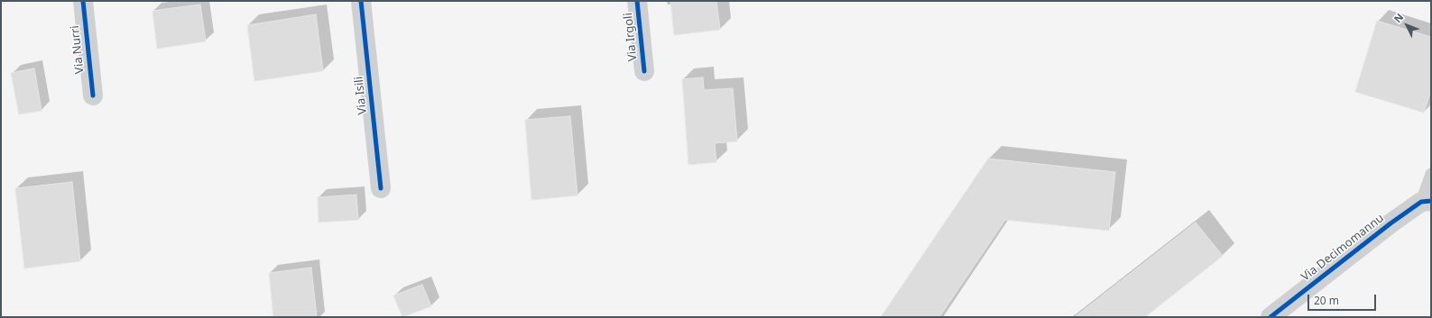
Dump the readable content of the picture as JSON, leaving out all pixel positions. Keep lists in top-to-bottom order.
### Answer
{
  "streets": {
    "street": [
      "Via Irgoli",
      "Via Nurri",
      "Via Isili",
      "Via Decimomannu"
    ]
  },
  "scale_bar": "20 m",
  "north": "top left"
}
